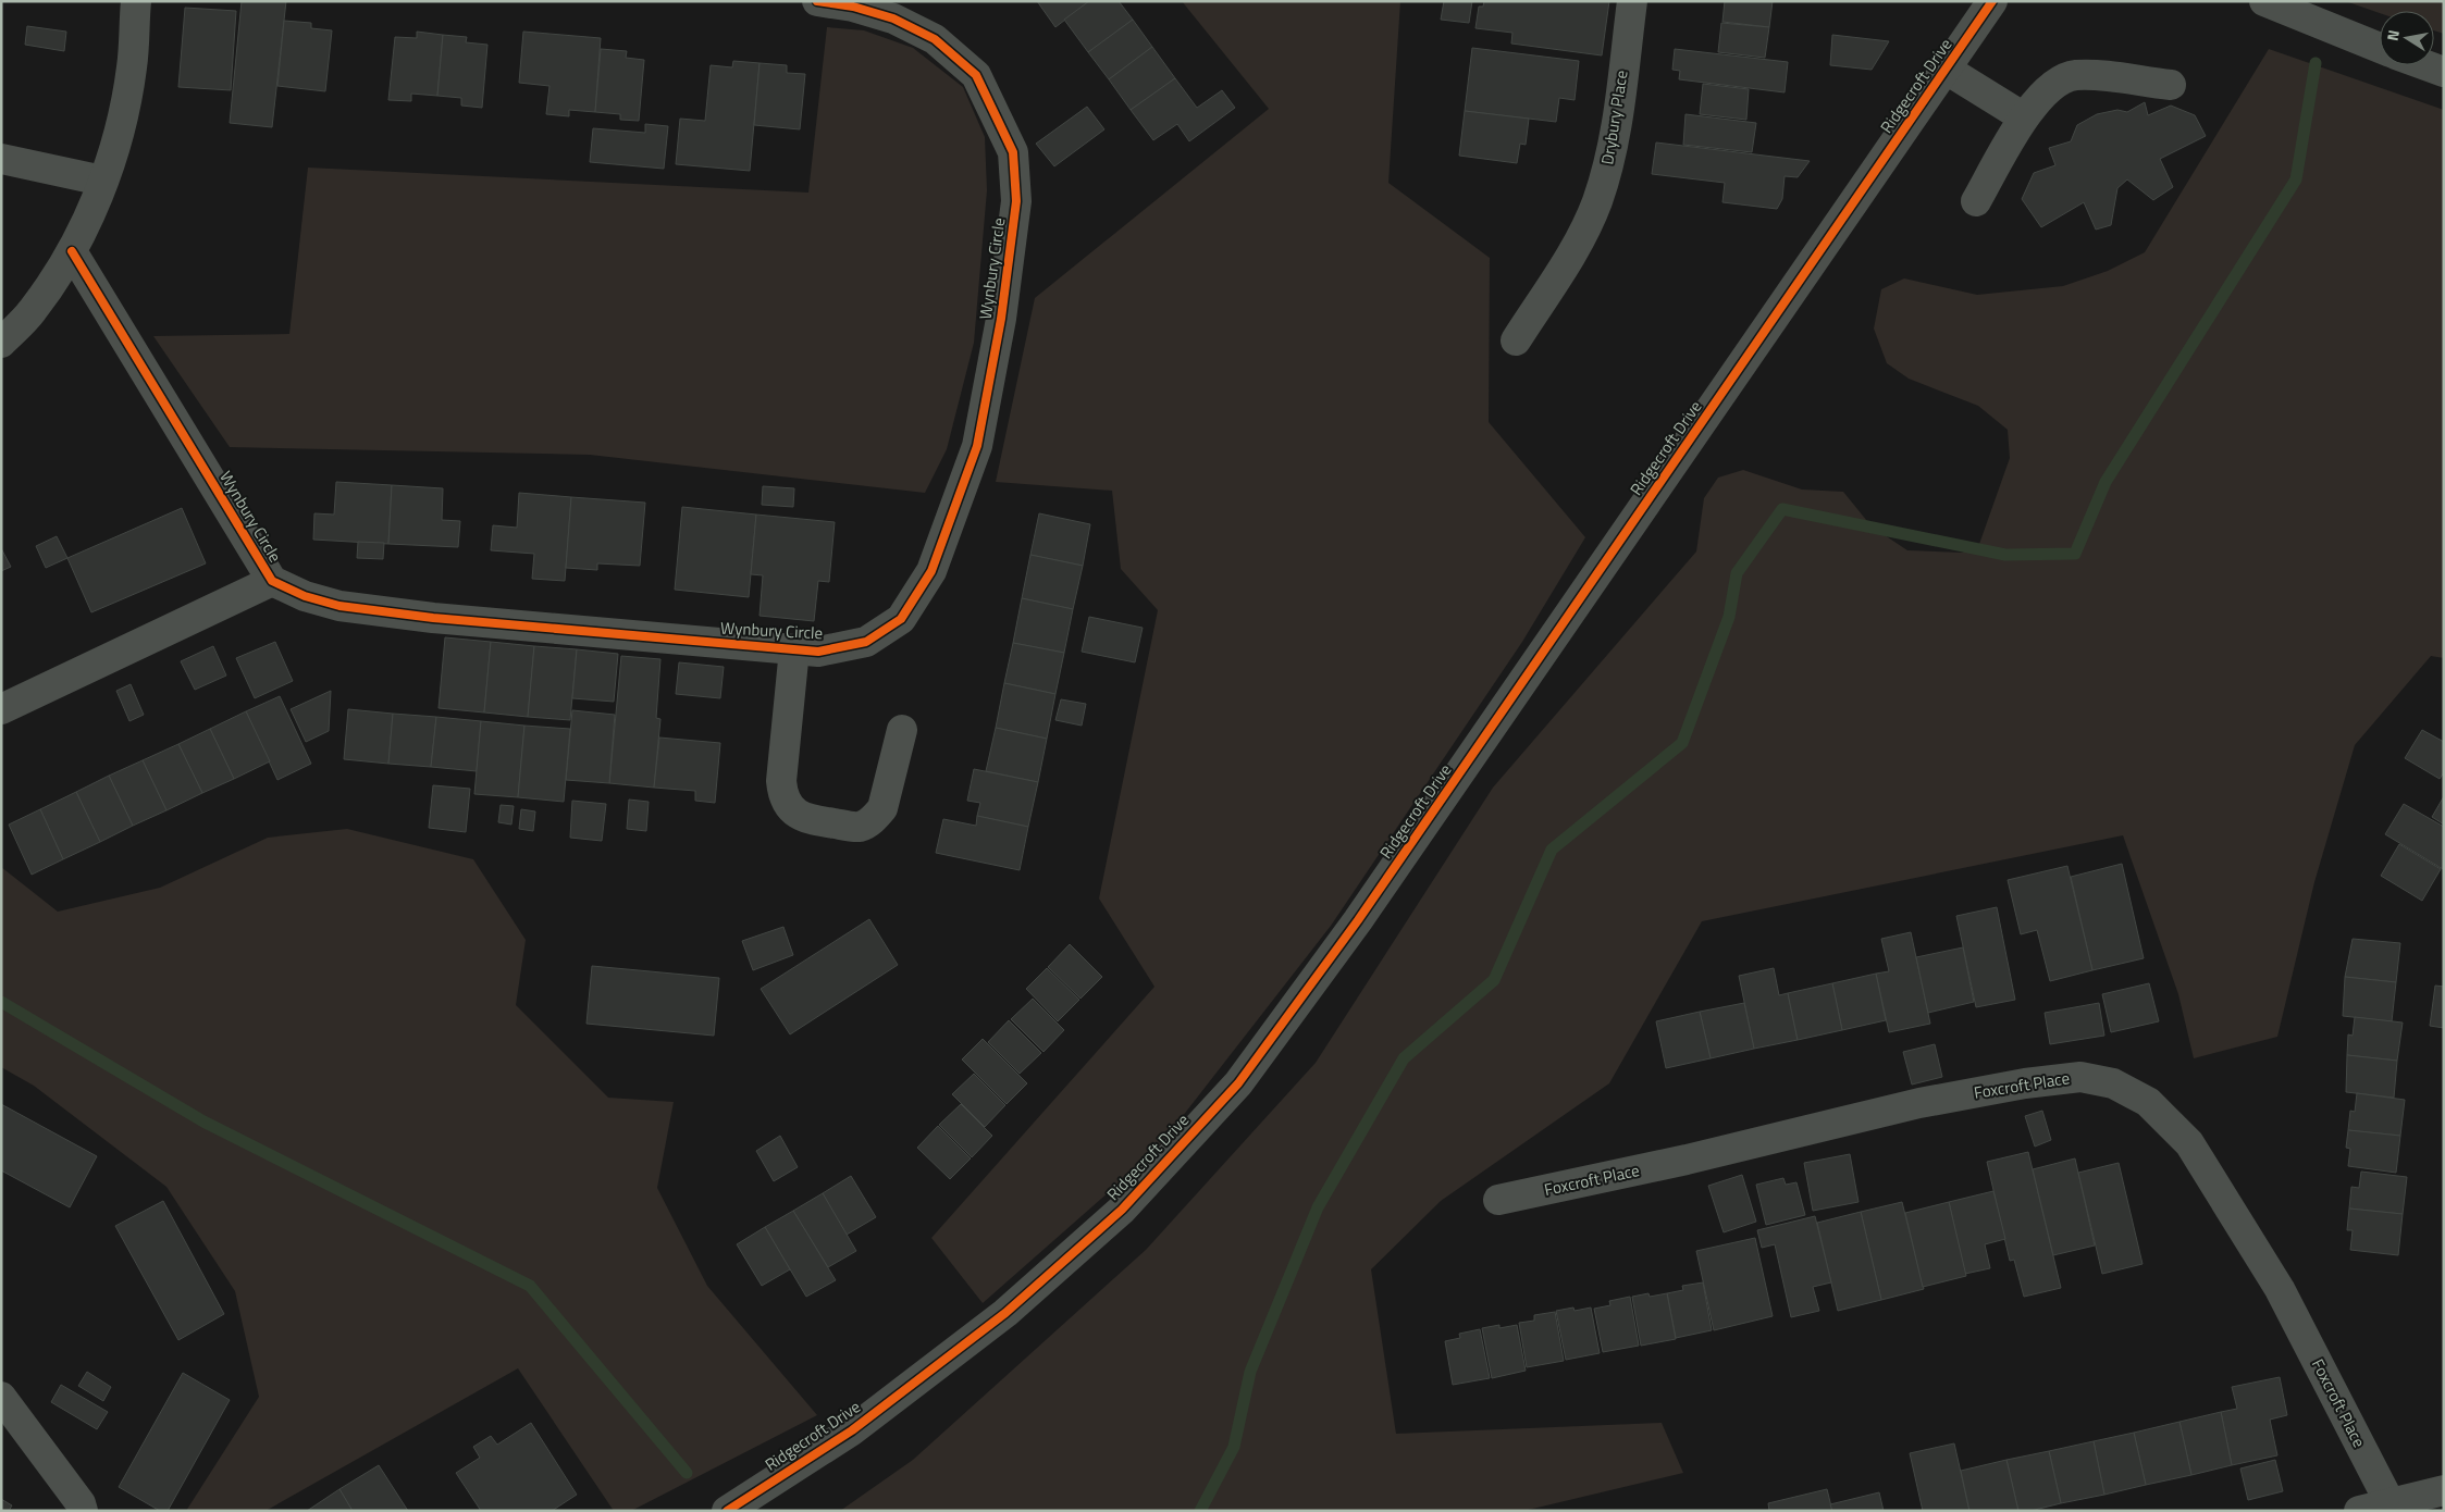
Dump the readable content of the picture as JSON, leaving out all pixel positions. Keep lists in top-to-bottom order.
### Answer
{
  "streets": {
    "street": [
      "Ridgecroft Drive",
      "Drybury Place",
      "Wynbury Circle",
      "Foxcroft Place"
    ]
  },
  "north": "left"
}
